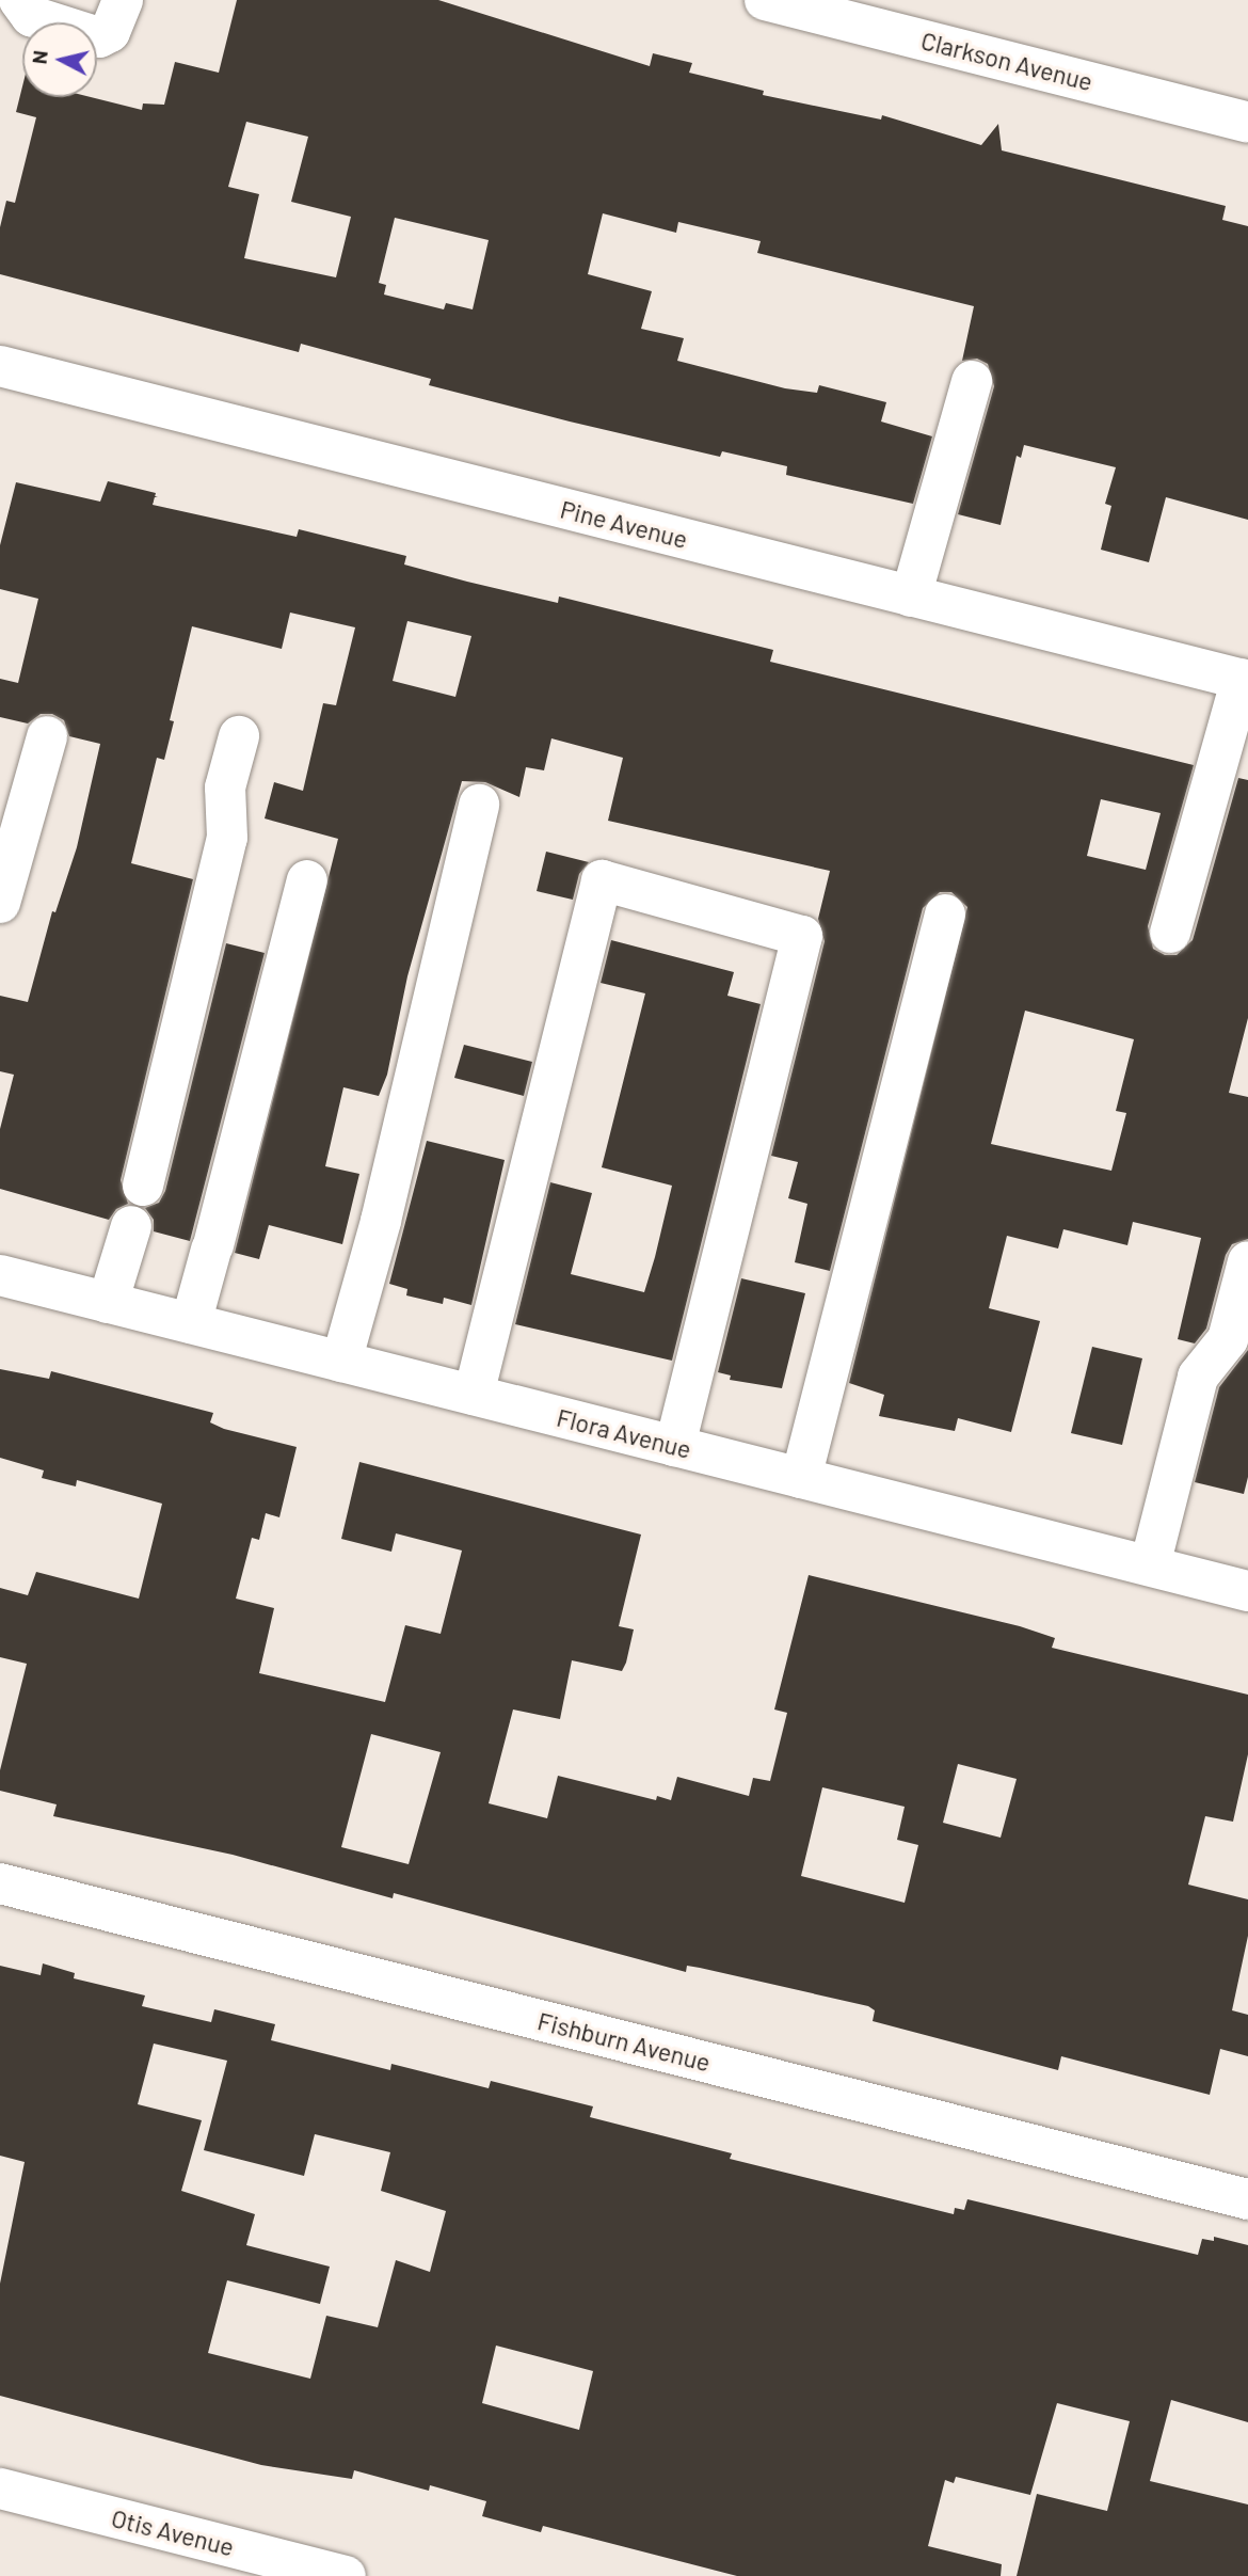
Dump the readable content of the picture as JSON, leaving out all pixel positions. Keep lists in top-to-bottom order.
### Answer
{
  "streets": {
    "street": [
      "Clarkson Avenue",
      "Pine Avenue",
      "Flora Avenue",
      "Fishburn Avenue",
      "Otis Avenue"
    ]
  },
  "north": "left"
}
